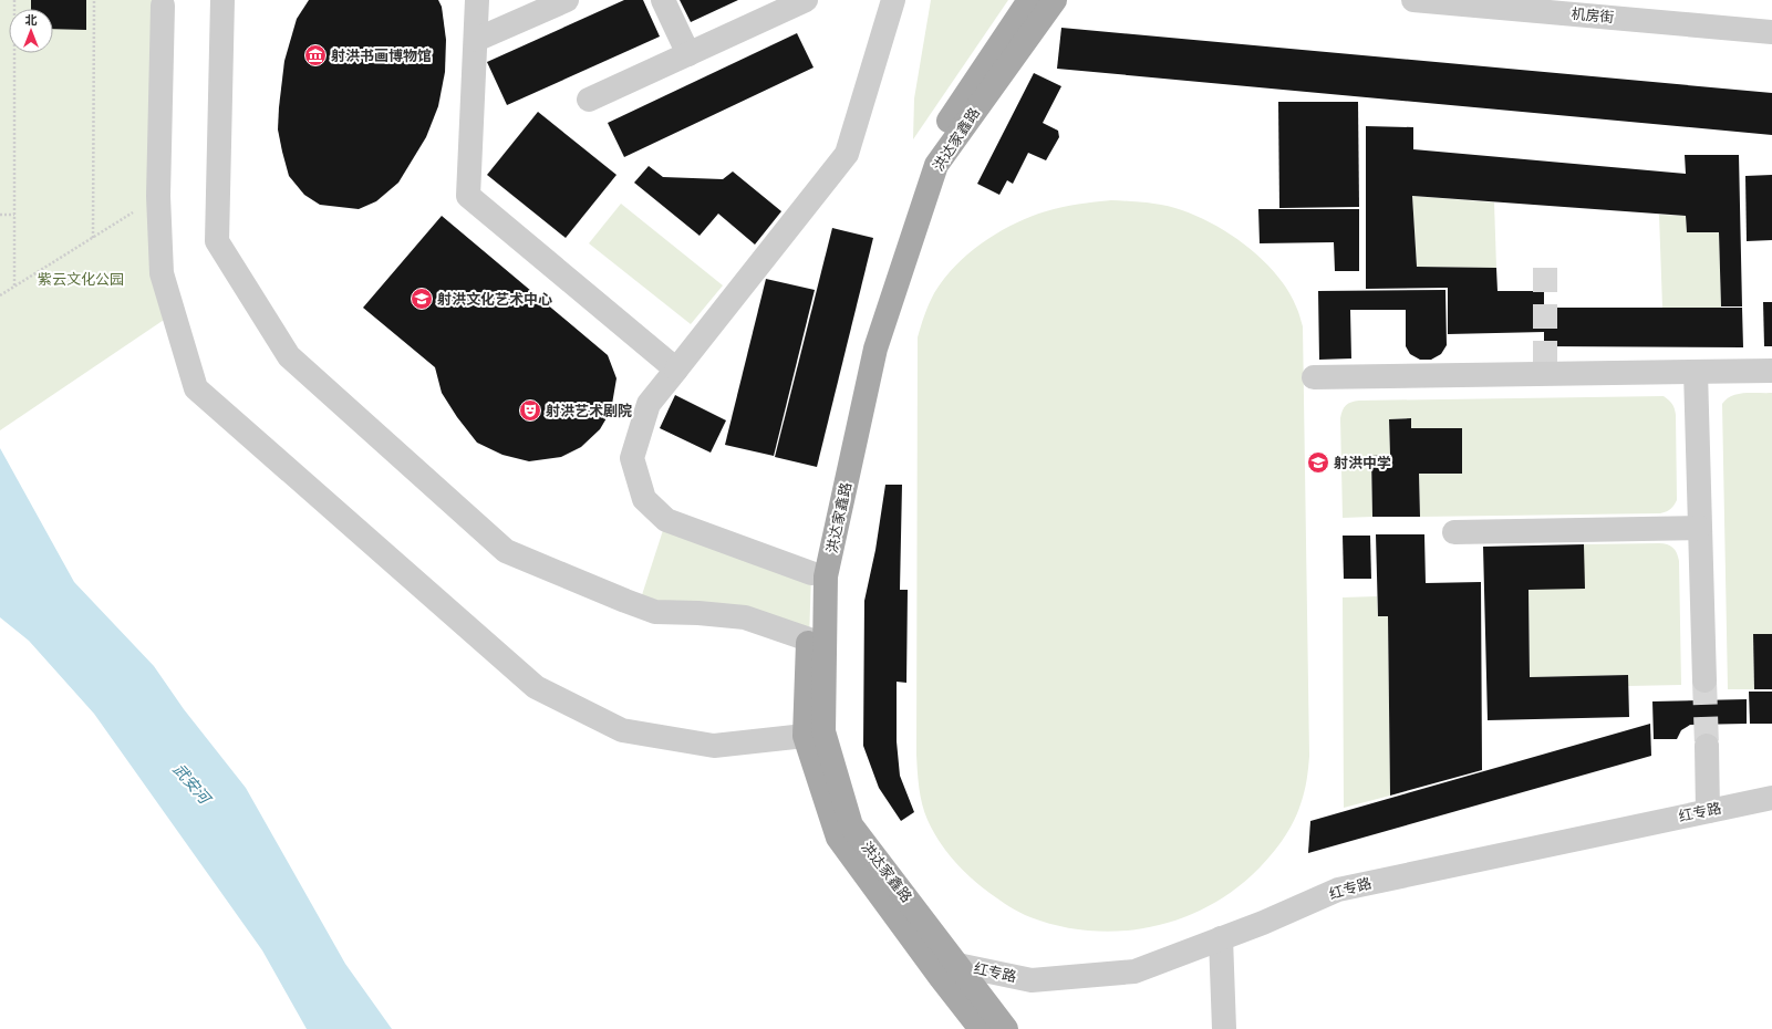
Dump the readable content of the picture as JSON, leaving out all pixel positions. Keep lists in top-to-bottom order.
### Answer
{
  "streets": {
    "main road": ["洪达家鑫路"],
    "street": ["机房街", "红专路"]
  },
  "crossings": [
    ["洪达家鑫路", "红专路"]
  ],
  "water": ["武安河"],
  "parks": ["紫云文化公园"],
  "places": {
    "museum": ["射洪书画博物馆"],
    "school or university": ["射洪文化艺术中心", "射洪中学"],
    "theatre": ["射洪艺术剧院"]
  },
  "north": "top"
}
